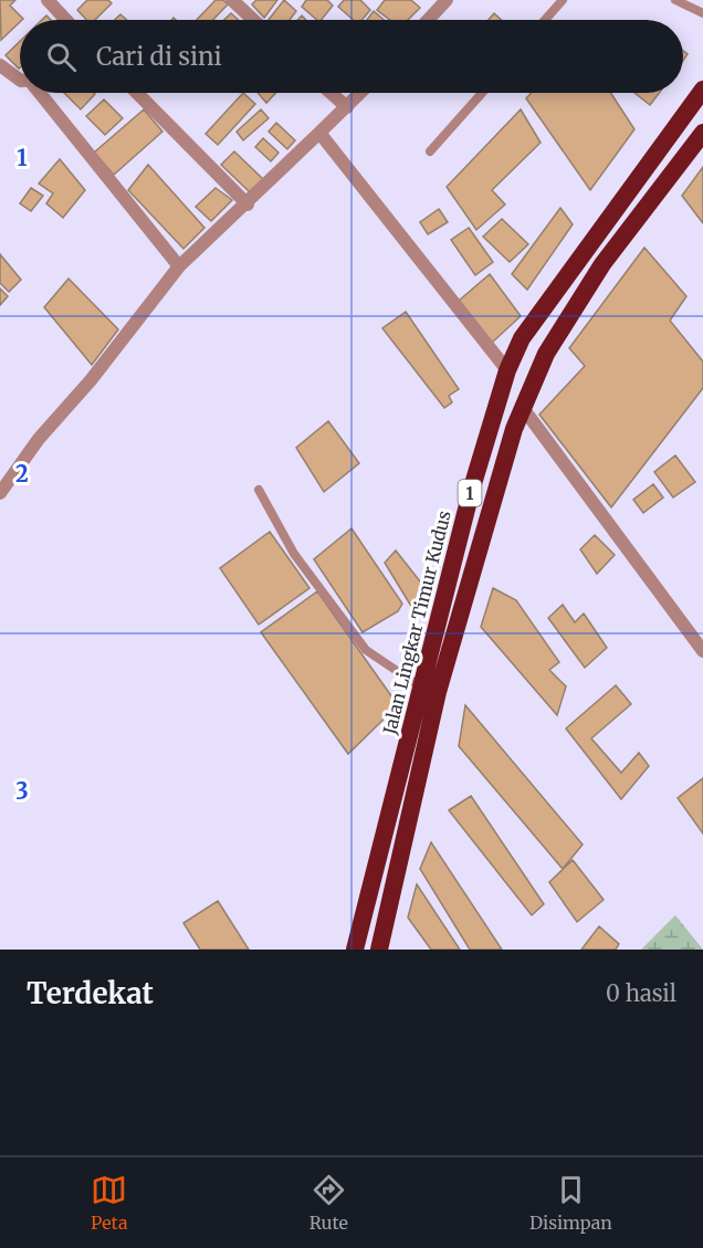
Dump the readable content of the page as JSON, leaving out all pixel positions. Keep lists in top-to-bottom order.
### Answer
{
  "streets": {
    "highway": ["1", "Jalan Lingkar Timur Kudus"]
  },
  "page": {
    "search": "Cari di sini",
    "heading": ["Terdekat", "0 hasil"],
    "nav": ["Peta", "Rute", "Disimpan"]
  },
  "grid": {
    "rows": ["1", "2", "3"]
  }
}
